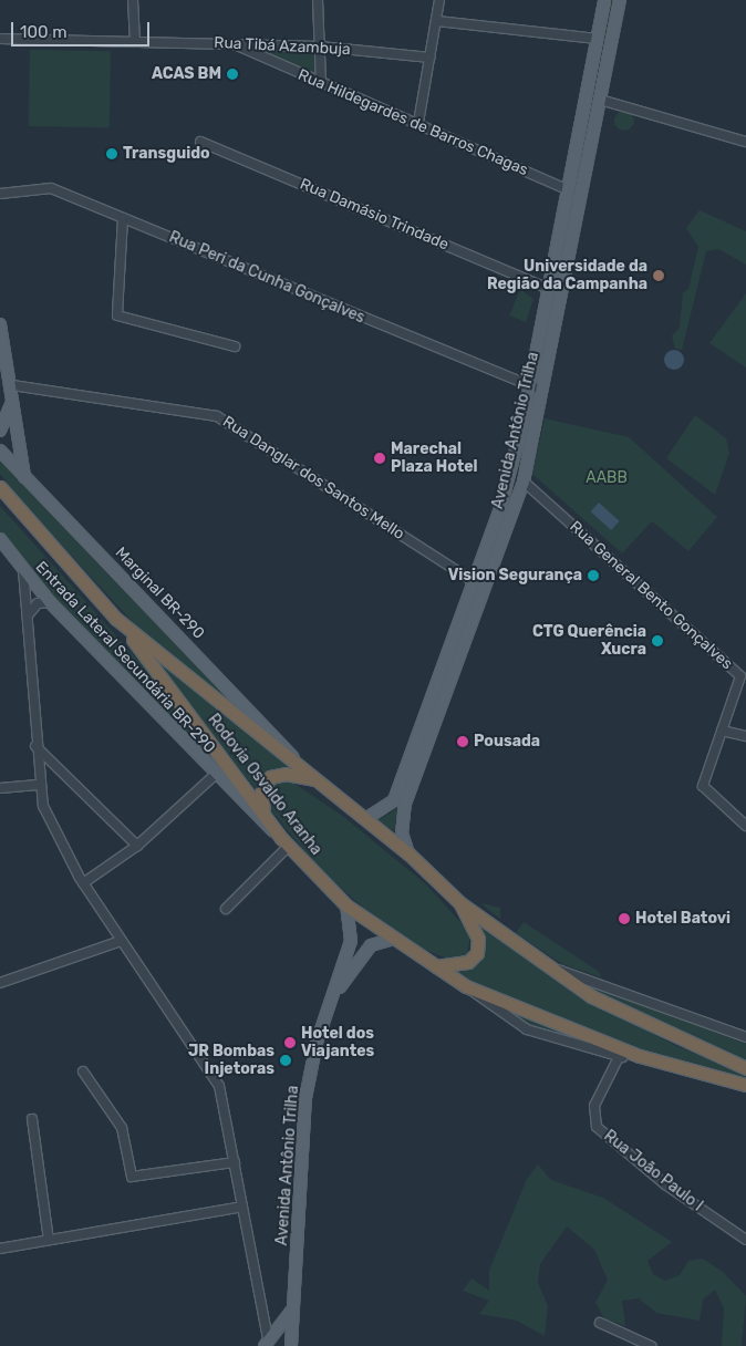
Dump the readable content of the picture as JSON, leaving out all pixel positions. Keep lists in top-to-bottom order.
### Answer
{
  "streets": {
    "highway": ["Rodovia Osvaldo Aranha"],
    "main road": ["Avenida Antônio Trilha", "Marginal BR-290", "Entrada Lateral Secundária BR-290"],
    "street": [
      "Rua Tibá Azambuja",
      "Rua Hildegardes de Barros Chagas",
      "Rua Damásio Trindade",
      "Rua Peri da Cunha Gonçalves",
      "Rua Danglar dos Santos Mello",
      "Rua General Bento Gonçalves",
      "Rua João Paulo I"
    ]
  },
  "crossings": [
    ["Rua Tibá Azambuja", "Rua Hildegardes de Barros Chagas"],
    ["Rua Hildegardes de Barros Chagas", "Avenida Antônio Trilha"],
    ["Rua Damásio Trindade", "Avenida Antônio Trilha"],
    ["Rua Peri da Cunha Gonçalves", "Avenida Antônio Trilha"],
    ["Avenida Antônio Trilha", "Rua Danglar dos Santos Mello"],
    ["Avenida Antônio Trilha", "Rua General Bento Gonçalves"],
    ["Avenida Antônio Trilha", "Rodovia Osvaldo Aranha"],
    ["Marginal BR-290", "Rodovia Osvaldo Aranha"],
    ["Entrada Lateral Secundária BR-290", "Rodovia Osvaldo Aranha"]
  ],
  "parks": ["AABB"],
  "places": [
    "ACAS BM",
    "Transguido",
    "Universidade da Região da Campanha",
    "Marechal Plaza Hotel",
    "Vision Segurança",
    "CTG Querência Xucra",
    "Pousada",
    "Hotel Batovi",
    "Hotel dos Viajantes",
    "JR Bombas Injetoras"
  ],
  "scale_bar": "100 m"
}
